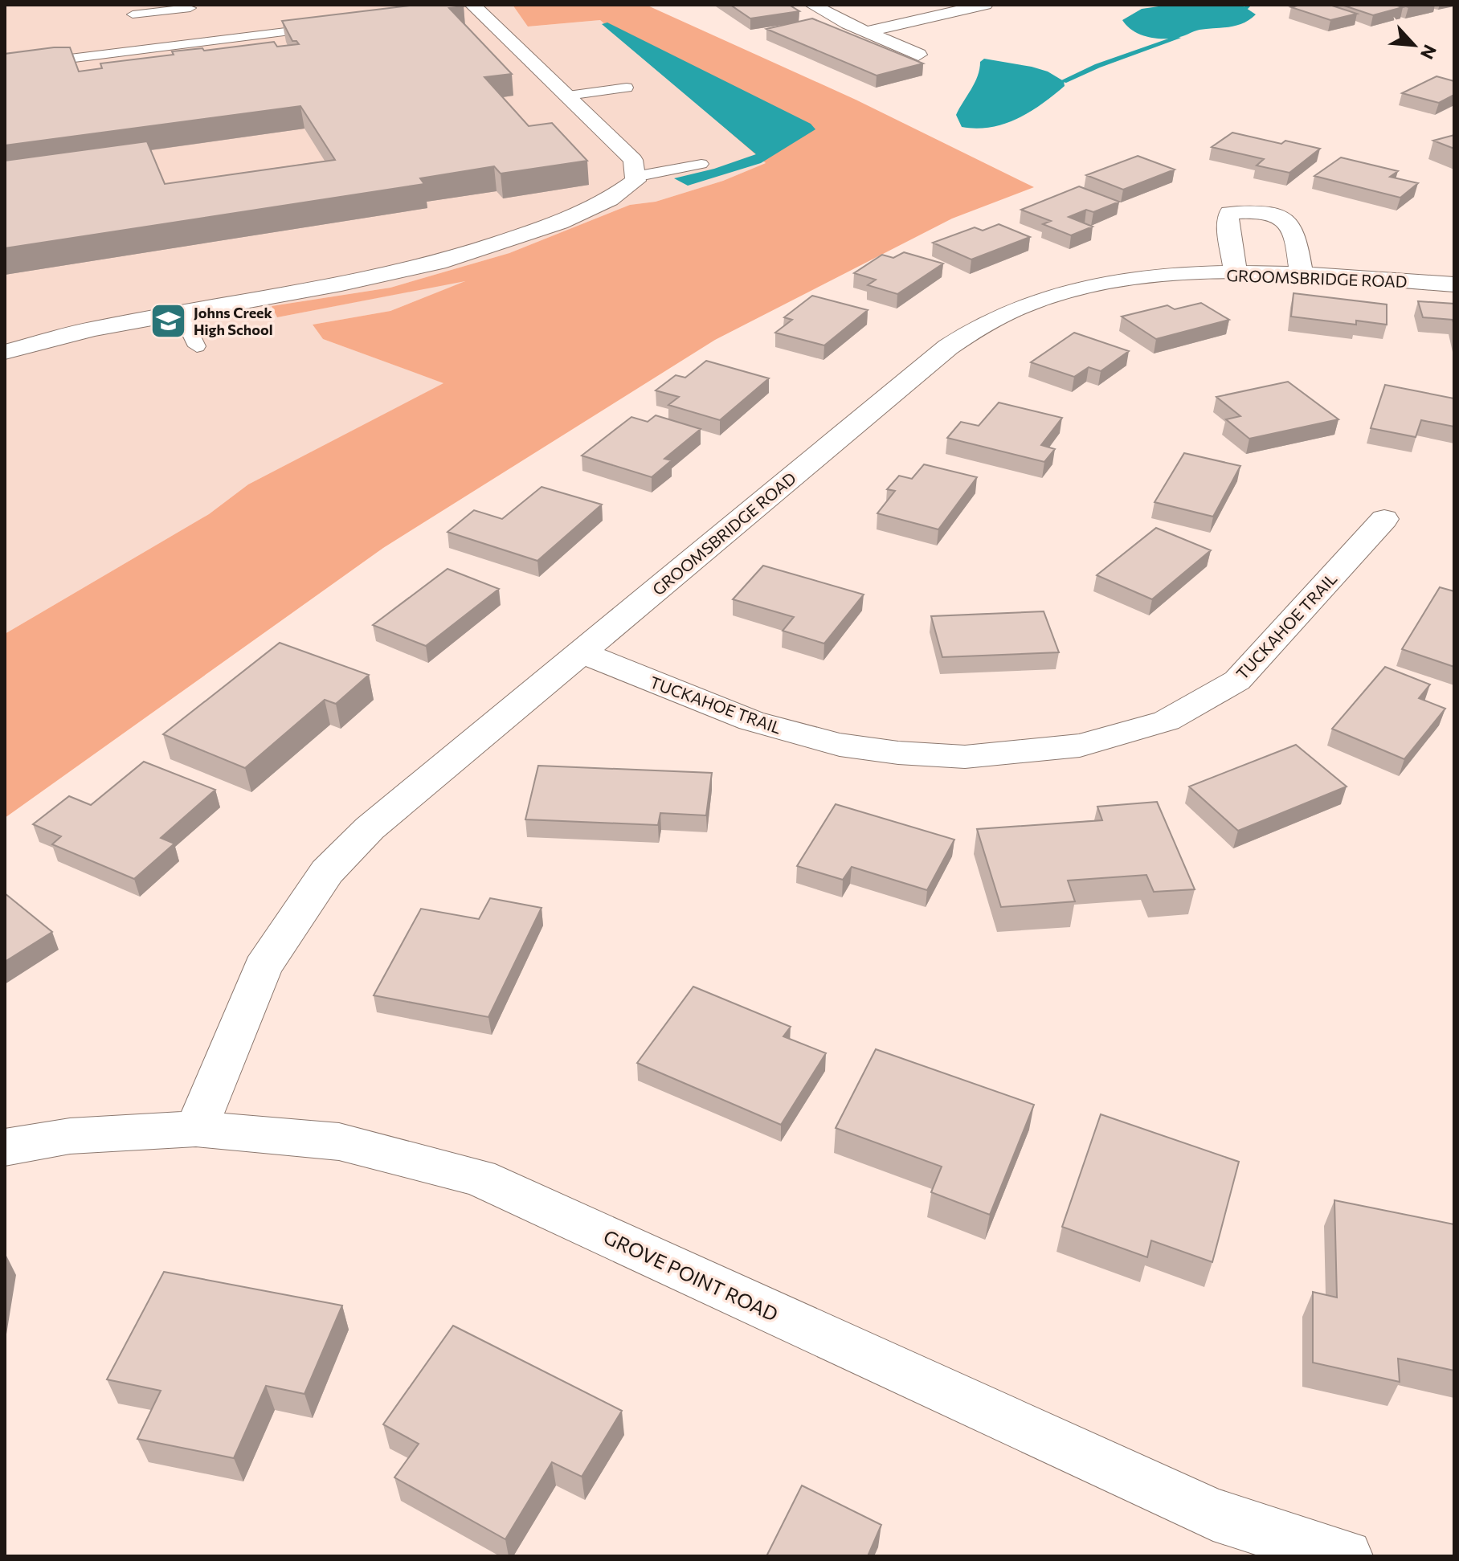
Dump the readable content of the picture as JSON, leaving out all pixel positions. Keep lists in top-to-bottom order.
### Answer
{
  "streets": {
    "street": ["GROOMSBRIDGE ROAD", "TUCKAHOE TRAIL", "GROVE POINT ROAD"]
  },
  "crossings": [
    ["GROOMSBRIDGE ROAD", "TUCKAHOE TRAIL"],
    ["GROOMSBRIDGE ROAD", "GROVE POINT ROAD"]
  ],
  "places": {
    "school or university": ["Johns Creek High School"]
  },
  "north": "bottom right"
}
